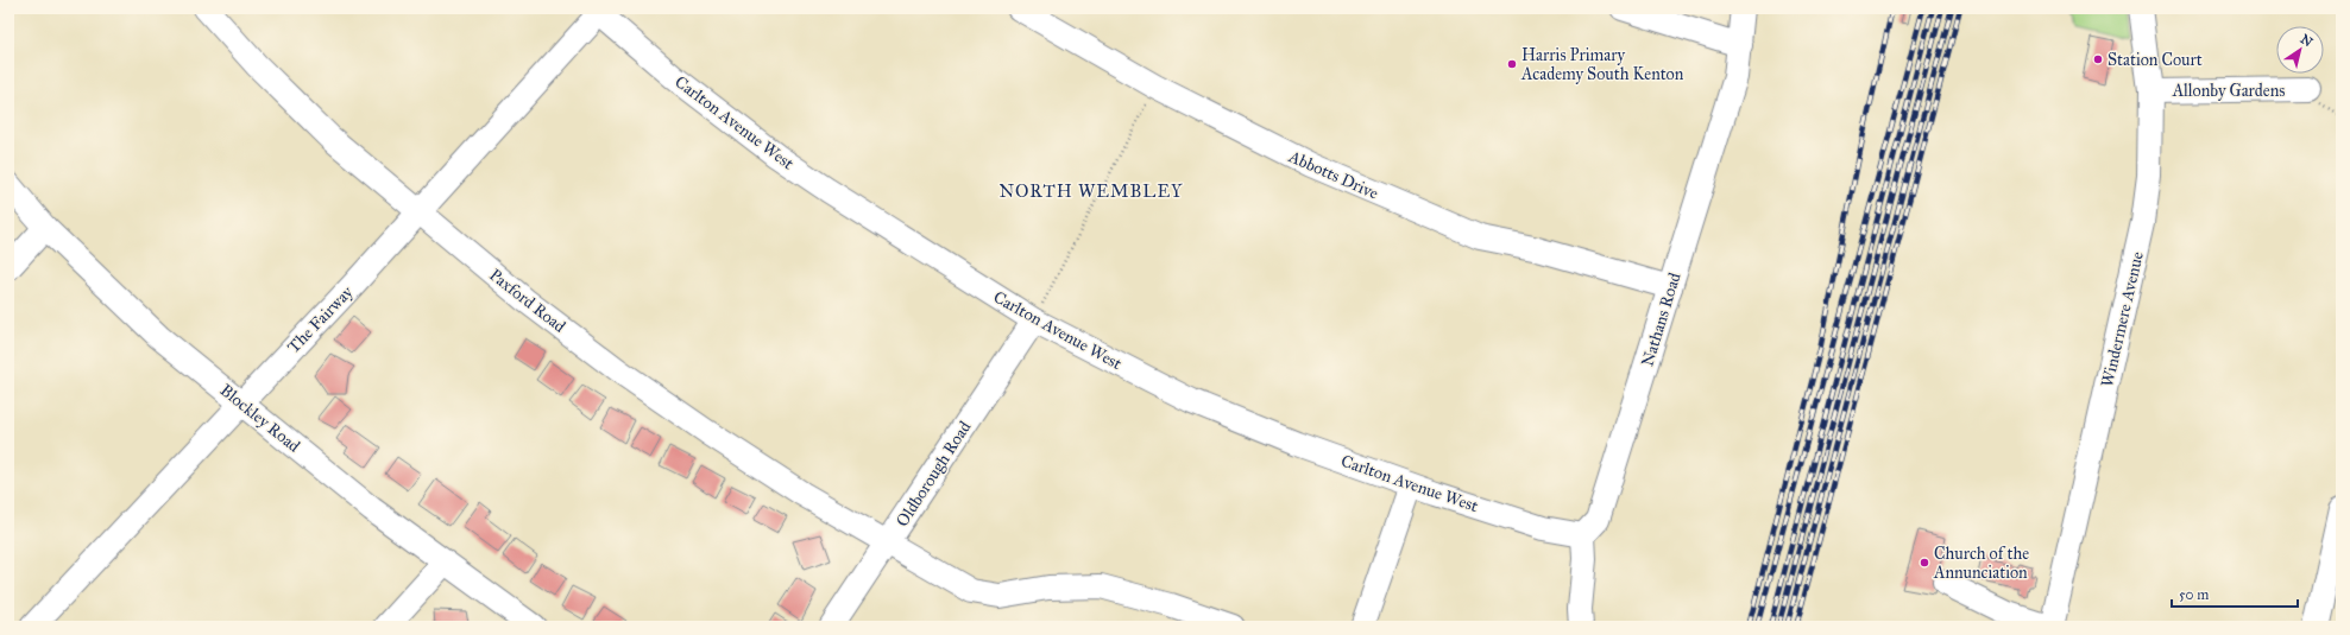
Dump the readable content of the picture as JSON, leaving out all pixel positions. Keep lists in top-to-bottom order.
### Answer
{
  "streets": {
    "street": [
      "Allonby Gardens",
      "Carlton Avenue West",
      "Abbotts Drive",
      "Paxford Road",
      "The Fairway",
      "Nathans Road",
      "Windermere Avenue",
      "Blockley Road",
      "Oldborough Road"
    ]
  },
  "crossings": [
    ["Allonby Gardens", "Windermere Avenue"],
    ["Carlton Avenue West", "The Fairway"],
    ["Carlton Avenue West", "Nathans Road"],
    ["Carlton Avenue West", "Oldborough Road"],
    ["Abbotts Drive", "Nathans Road"],
    ["Paxford Road", "The Fairway"],
    ["Paxford Road", "Oldborough Road"],
    ["The Fairway", "Blockley Road"]
  ],
  "districts": ["NORTH WEMBLEY"],
  "places": ["Station Court", "Harris Primary Academy South Kenton", "Church of the Annunciation"],
  "scale_bar": "50 m",
  "north": "top right"
}
